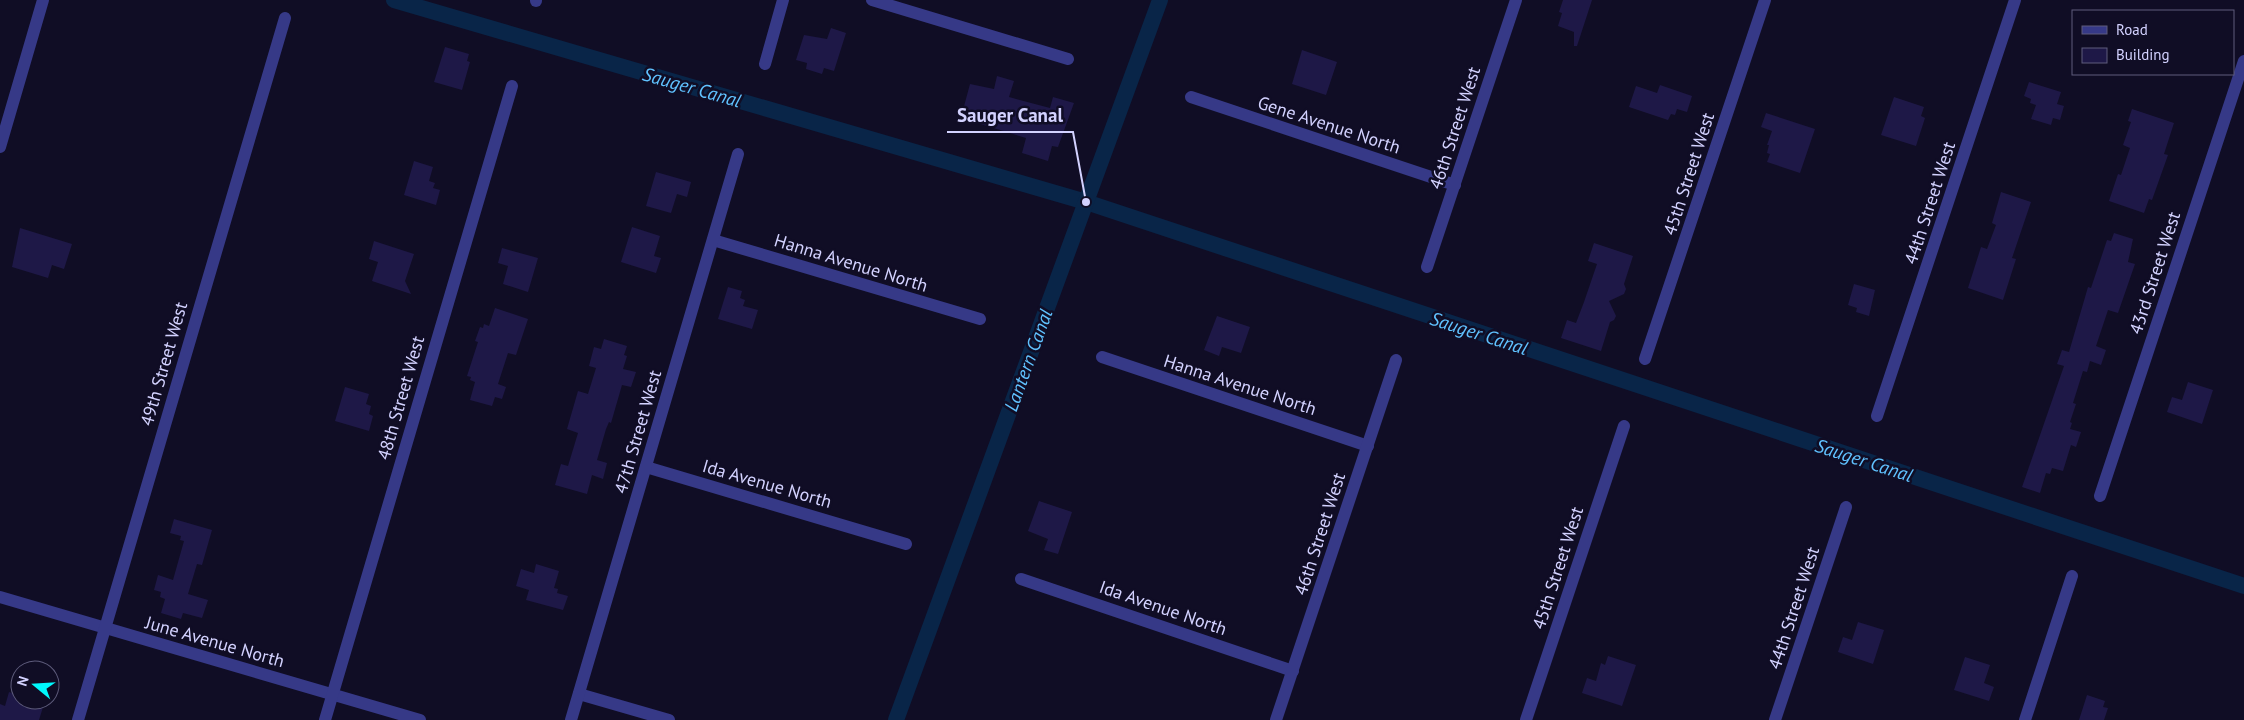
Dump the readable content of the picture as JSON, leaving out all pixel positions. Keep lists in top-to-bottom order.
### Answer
{
  "streets": {
    "street": [
      "Gene Avenue North",
      "46th Street West",
      "45th Street West",
      "44th Street West",
      "Hanna Avenue North",
      "43rd Street West",
      "49th Street West",
      "48th Street West",
      "47th Street West",
      "Ida Avenue North",
      "June Avenue North"
    ]
  },
  "crossings": [
    ["Gene Avenue North", "46th Street West"],
    ["46th Street West", "Hanna Avenue North"],
    ["46th Street West", "Ida Avenue North"],
    ["Hanna Avenue North", "47th Street West"],
    ["49th Street West", "June Avenue North"],
    ["48th Street West", "June Avenue North"],
    ["47th Street West", "Ida Avenue North"]
  ],
  "water": ["Sauger Canal", "Lantern Canal"],
  "places": ["Sauger Canal"],
  "legend": ["Road", "Building"],
  "north": "left"
}
